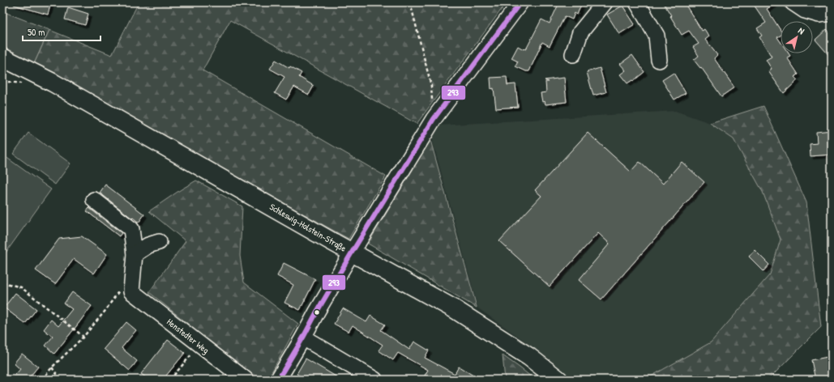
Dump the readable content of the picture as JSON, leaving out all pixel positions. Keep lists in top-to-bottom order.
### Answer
{
  "streets": {
    "main road": ["Schleswig-Holstein-Straße"],
    "street": ["Henstedter Weg"]
  },
  "lines": ["transit line 293"],
  "scale_bar": "50 m",
  "north": "top right"
}
